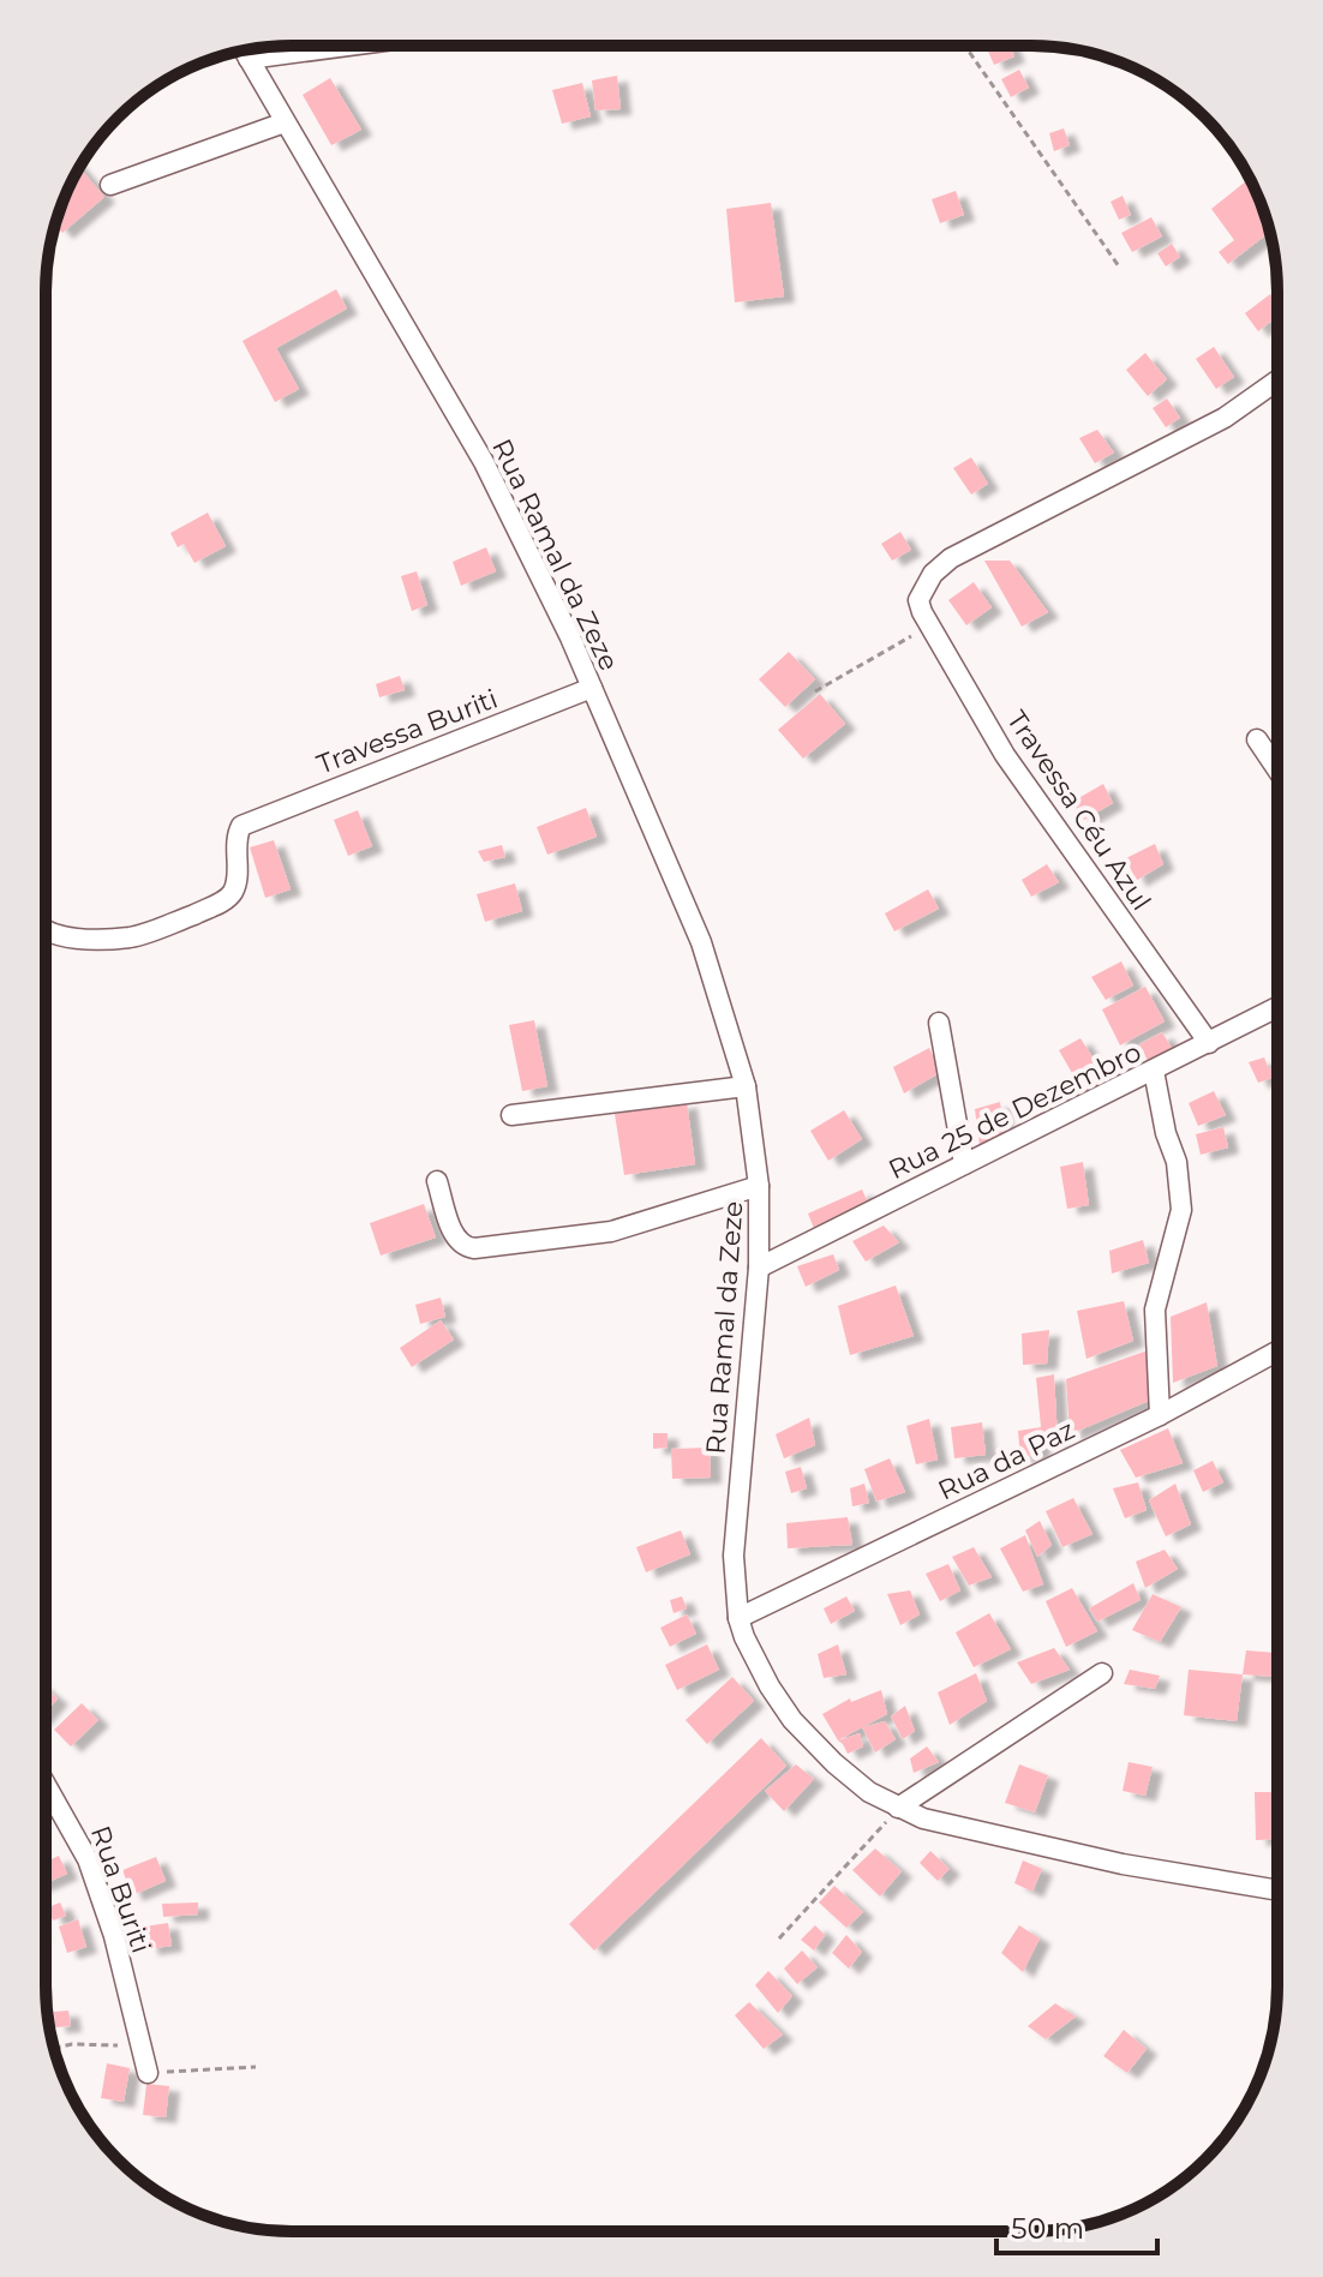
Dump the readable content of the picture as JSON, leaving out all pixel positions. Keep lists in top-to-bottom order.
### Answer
{
  "streets": {
    "street": [
      "Rua Ramal da Zeze",
      "Travessa Buriti",
      "Travessa Céu Azul",
      "Rua 25 de Dezembro",
      "Rua da Paz",
      "Rua Buriti"
    ]
  },
  "crossings": [
    ["Rua Ramal da Zeze", "Travessa Buriti"],
    ["Rua Ramal da Zeze", "Rua 25 de Dezembro"],
    ["Rua Ramal da Zeze", "Rua da Paz"],
    ["Travessa Céu Azul", "Rua 25 de Dezembro"]
  ],
  "scale_bar": "50 m"
}
